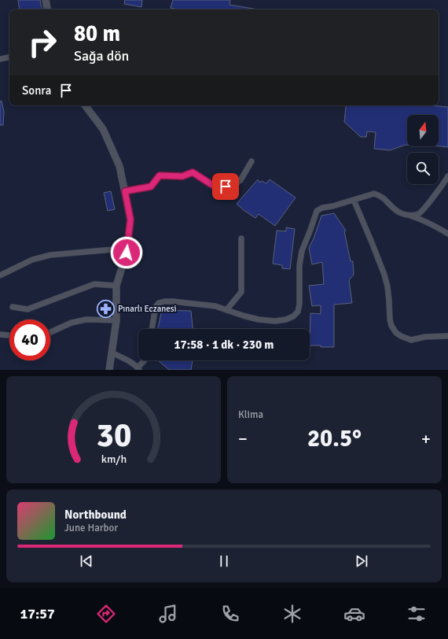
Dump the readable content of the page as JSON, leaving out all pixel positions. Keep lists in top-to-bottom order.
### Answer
{
  "places": {
    "pharmacy": ["Pınarlı Eczanesi"]
  },
  "north": "top",
  "page": {
    "turn": ["80 m", "Sağa dön"],
    "then": "Sonra",
    "limit": "40",
    "trip": "17:58 · 1 dk · 230 m",
    "tile": "Klima",
    "heat": ["−", "20.5°", "+"],
    "song": ["Northbound", "June Harbor"],
    "tabs": "17:57",
    "gauge": ["30", "km/h"]
  }
}
